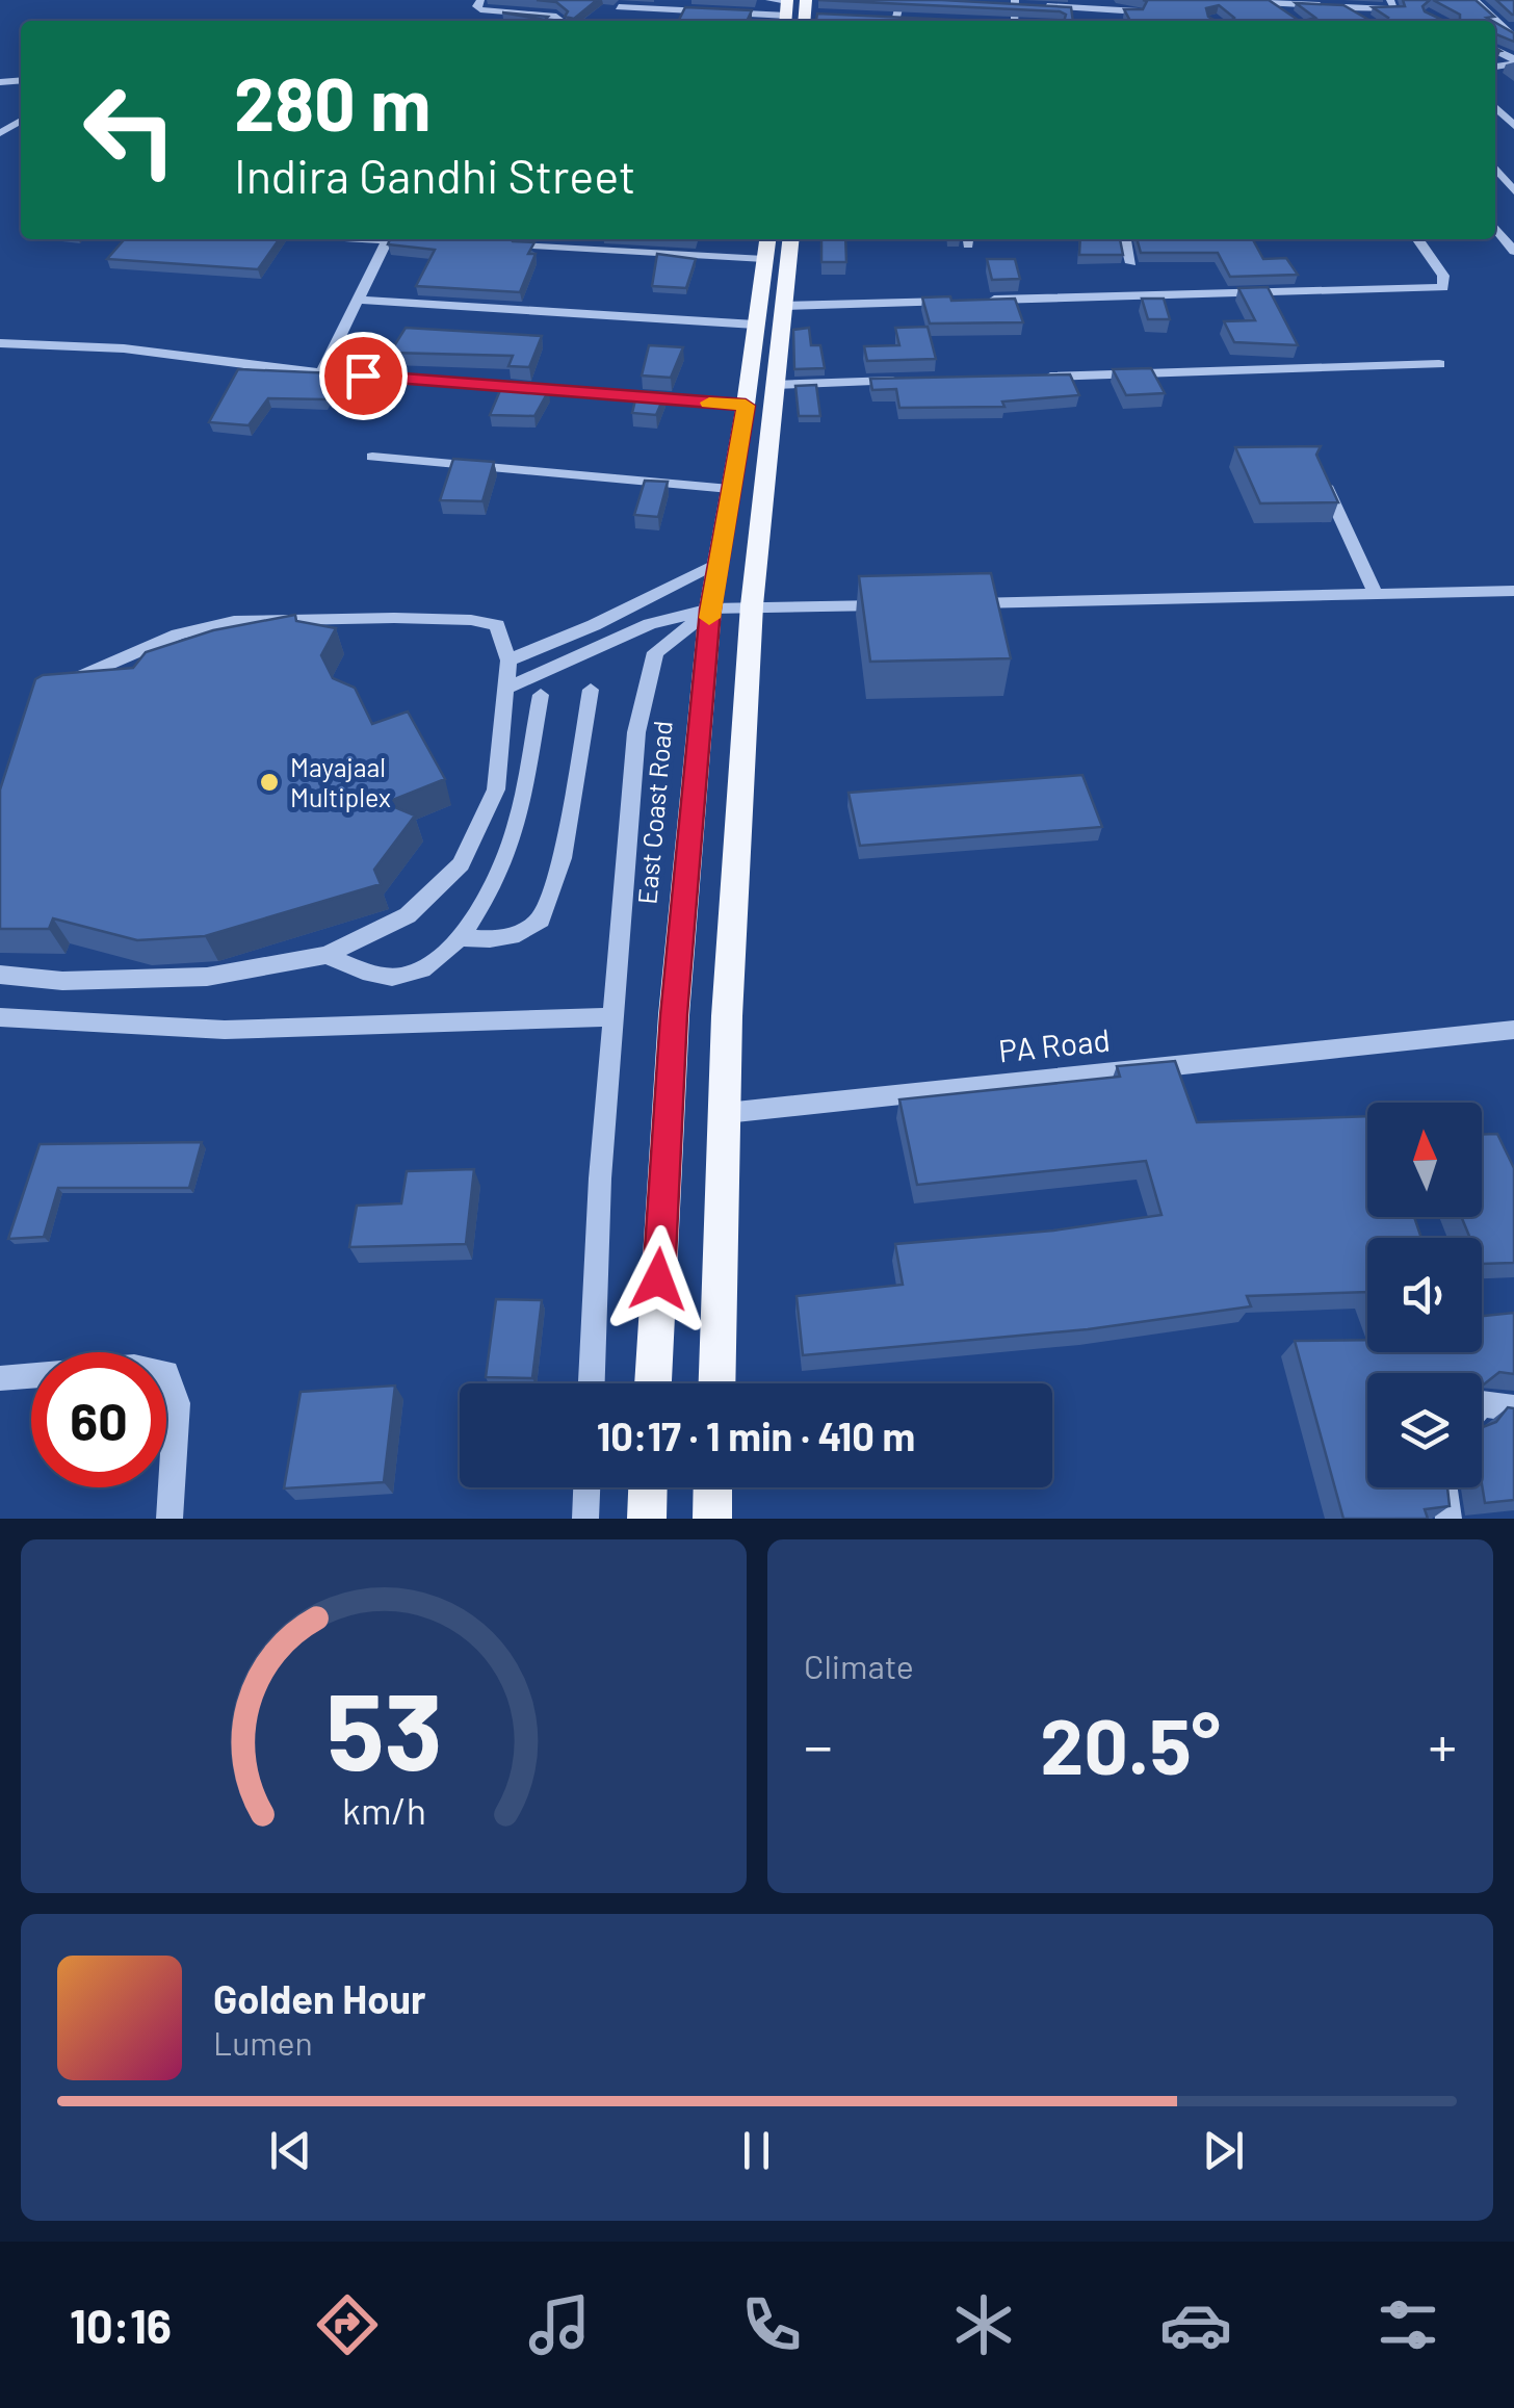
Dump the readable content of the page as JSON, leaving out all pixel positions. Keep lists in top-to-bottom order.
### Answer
{
  "streets": {
    "main road": ["East Coast Road"],
    "street": ["PA Road"]
  },
  "places": ["Mayajaal Multiplex"],
  "north": "top",
  "page": {
    "turn": ["280 m", "Indira Gandhi Street"],
    "limit": "60",
    "trip": "10:17 · 1 min · 410 m",
    "tile": "Climate",
    "heat": ["−", "20.5°", "+"],
    "song": ["Golden Hour", "Lumen"],
    "tabs": "10:16",
    "gauge": ["53", "km/h"]
  }
}
